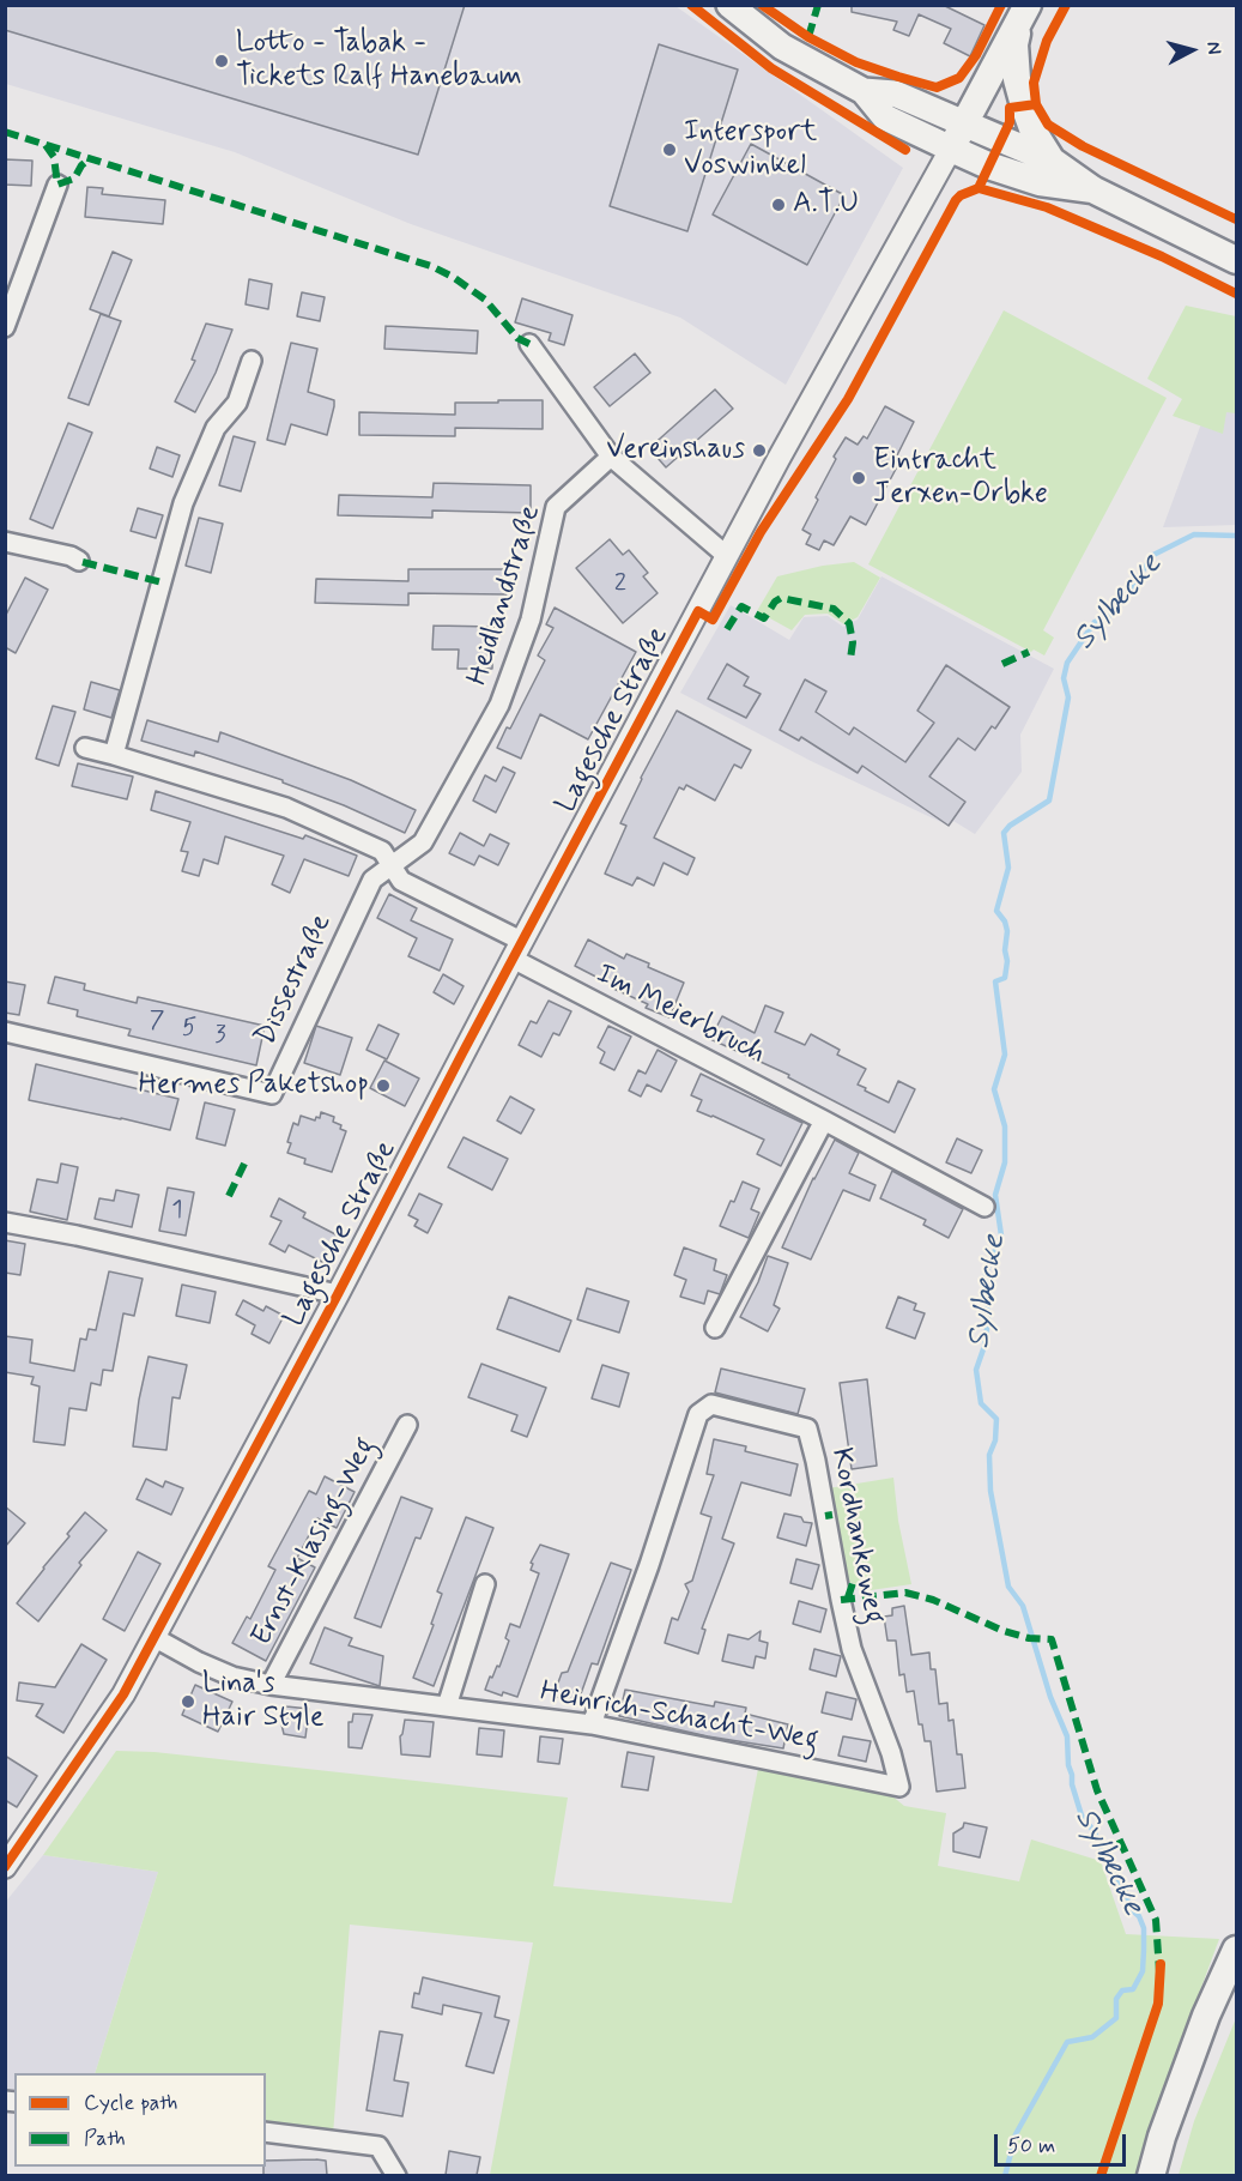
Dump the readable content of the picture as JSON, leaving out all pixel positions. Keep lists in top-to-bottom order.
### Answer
{
  "streets": {
    "main road": ["Lagesche Straße"],
    "street": [
      "Heidlandstraße",
      "Dissestraße",
      "Im Meierbruch",
      "Kordhankeweg",
      "Ernst-Klasing-Weg",
      "Heinrich-Schacht-Weg"
    ]
  },
  "crossings": [
    ["Heidlandstraße", "Dissestraße"],
    ["Lagesche Straße", "Im Meierbruch"],
    ["Lagesche Straße", "Heinrich-Schacht-Weg"],
    ["Kordhankeweg", "Heinrich-Schacht-Weg"],
    ["Ernst-Klasing-Weg", "Heinrich-Schacht-Weg"]
  ],
  "water": ["Sylbecke"],
  "places": [
    "Lotto - Tabak - Tickets Ralf Hanebaum",
    "Intersport Voswinkel",
    "A.T.U",
    "Vereinshaus",
    "Eintracht Jerxen-Orbke",
    "Hermes Paketshop",
    "Lina's Hair Style"
  ],
  "house_numbers": [
    "2",
    "7",
    "5",
    "3",
    "1"
  ],
  "legend": ["Cycle path", "Path"],
  "scale_bar": "50 m",
  "north": "right"
}
